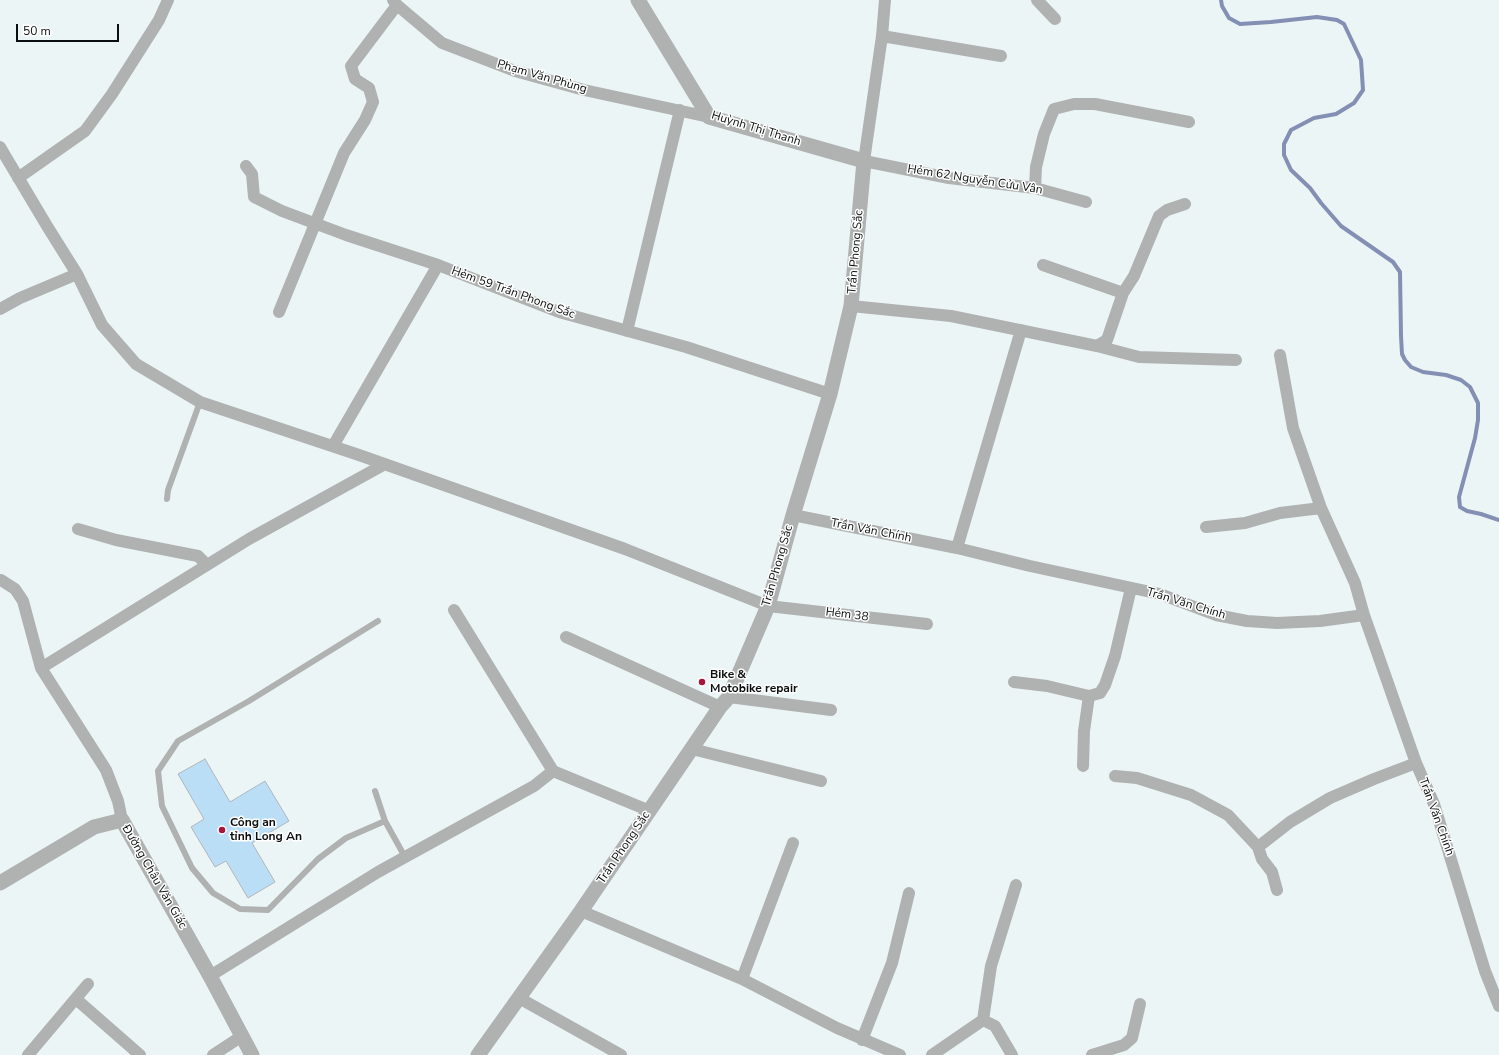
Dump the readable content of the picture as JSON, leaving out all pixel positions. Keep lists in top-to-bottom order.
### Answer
{
  "streets": {
    "street": [
      "Phạm Văn Phùng",
      "Huỳnh Thị Thanh",
      "Hẻm 62 Nguyễn Cửu Vân",
      "Trần Phong Sắc",
      "Hẻm 59 Trần Phong Sắc",
      "Trần Văn Chính",
      "Hẻm 38",
      "Đường Châu Văn Giác"
    ]
  },
  "crossings": [
    ["Phạm Văn Phùng", "Huỳnh Thị Thanh"],
    ["Huỳnh Thị Thanh", "Hẻm 62 Nguyễn Cửu Vân"],
    ["Huỳnh Thị Thanh", "Trần Phong Sắc"],
    ["Hẻm 62 Nguyễn Cửu Vân", "Trần Phong Sắc"],
    ["Trần Phong Sắc", "Hẻm 59 Trần Phong Sắc"],
    ["Trần Phong Sắc", "Trần Văn Chính"],
    ["Trần Phong Sắc", "Hẻm 38"]
  ],
  "places": ["Bike & Motobike repair", "Công an tỉnh Long An"],
  "scale_bar": "50 m"
}
